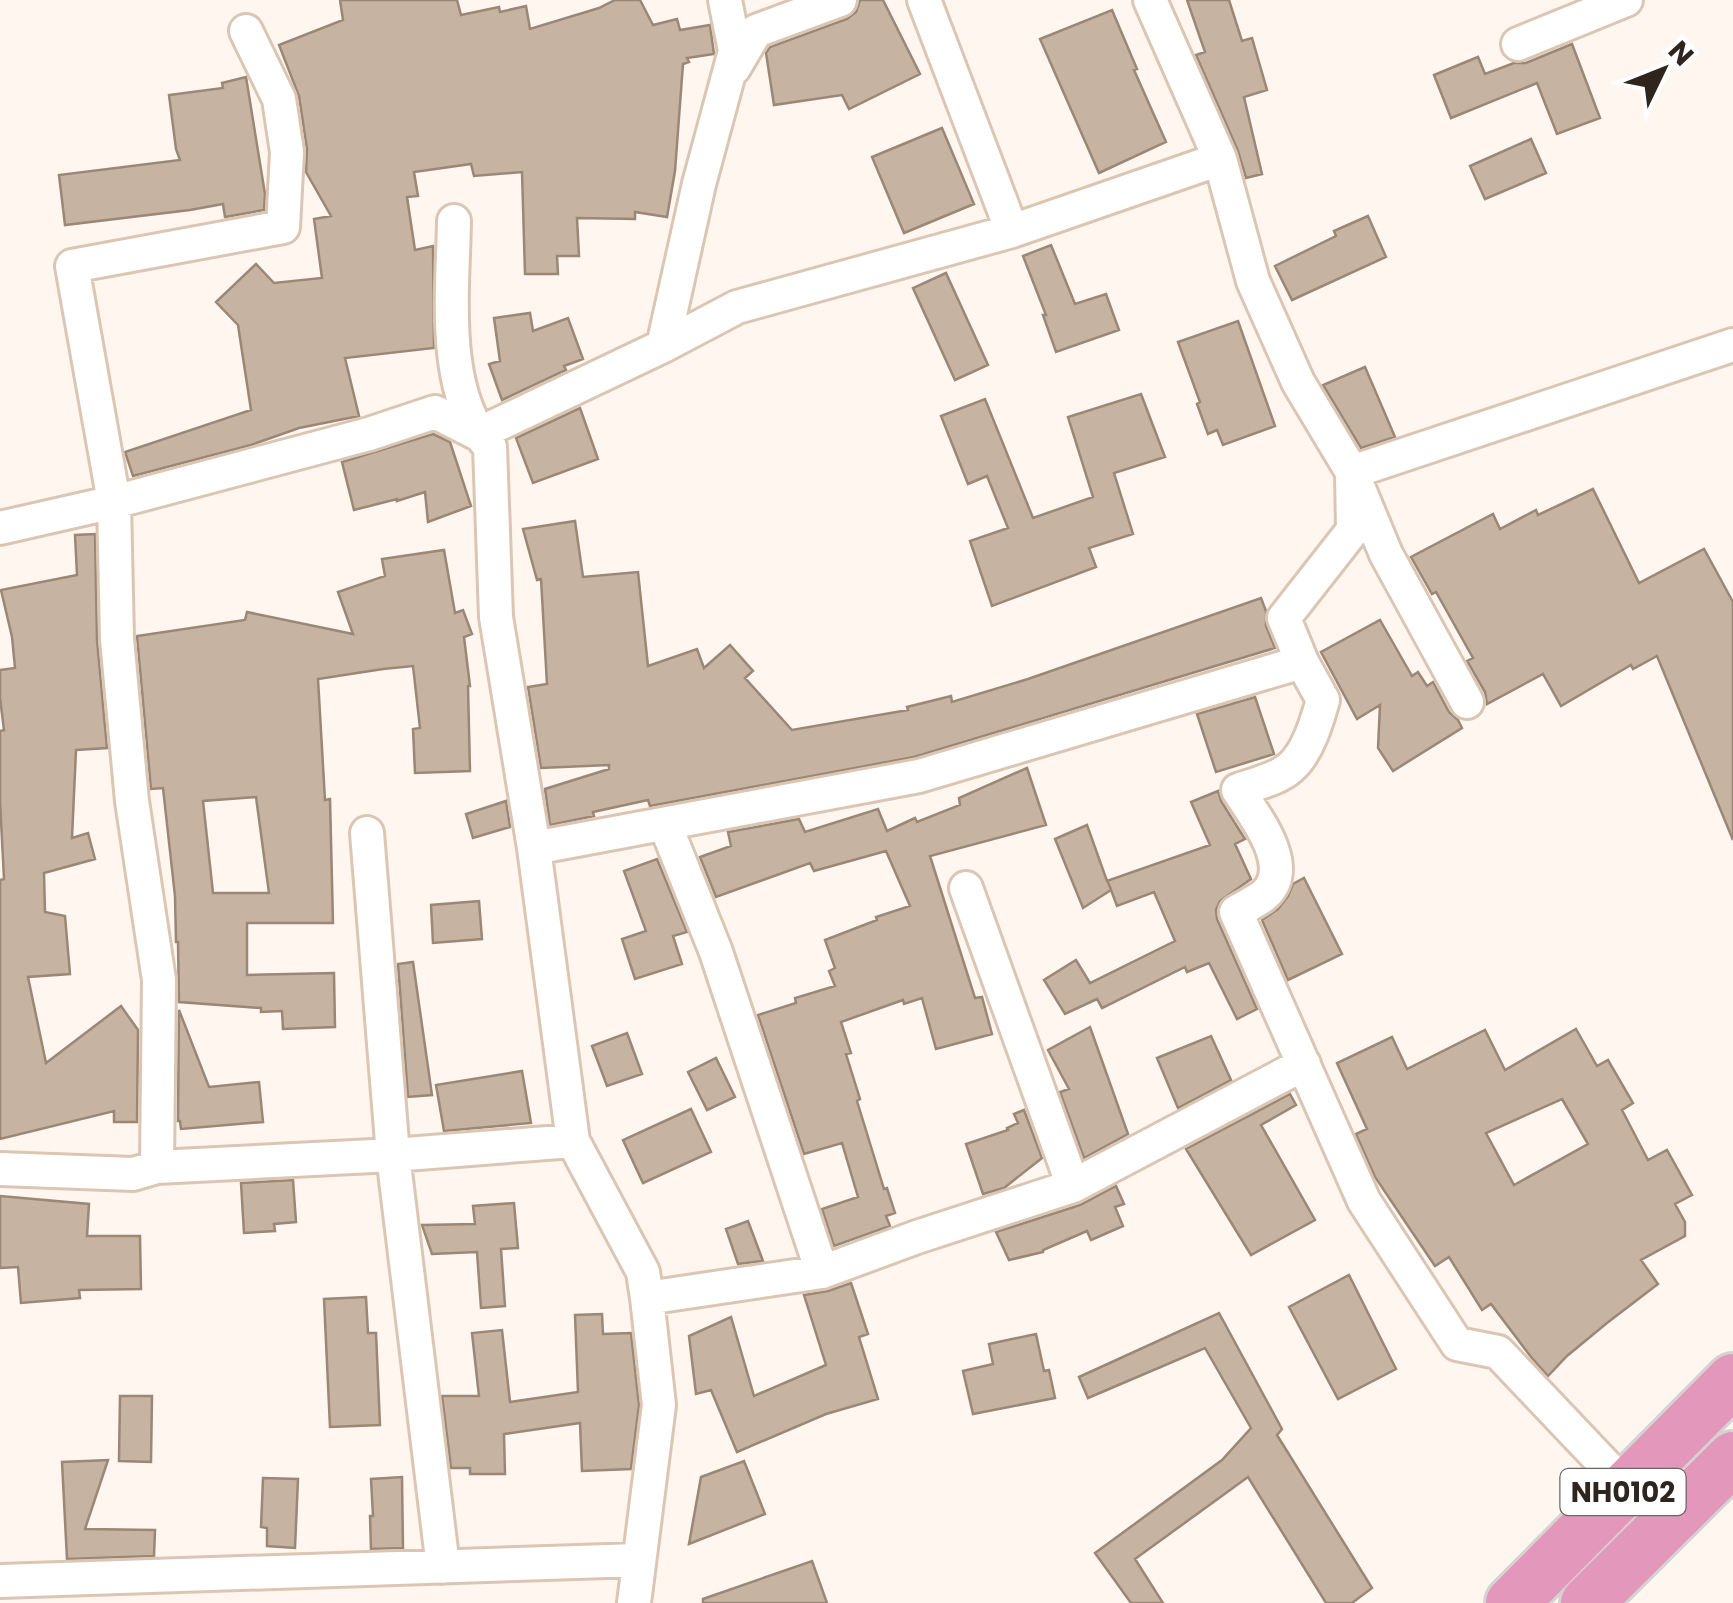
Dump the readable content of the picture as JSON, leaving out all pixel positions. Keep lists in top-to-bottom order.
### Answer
{
  "streets": {
    "highway": ["NH0102"]
  },
  "north": "top right"
}
